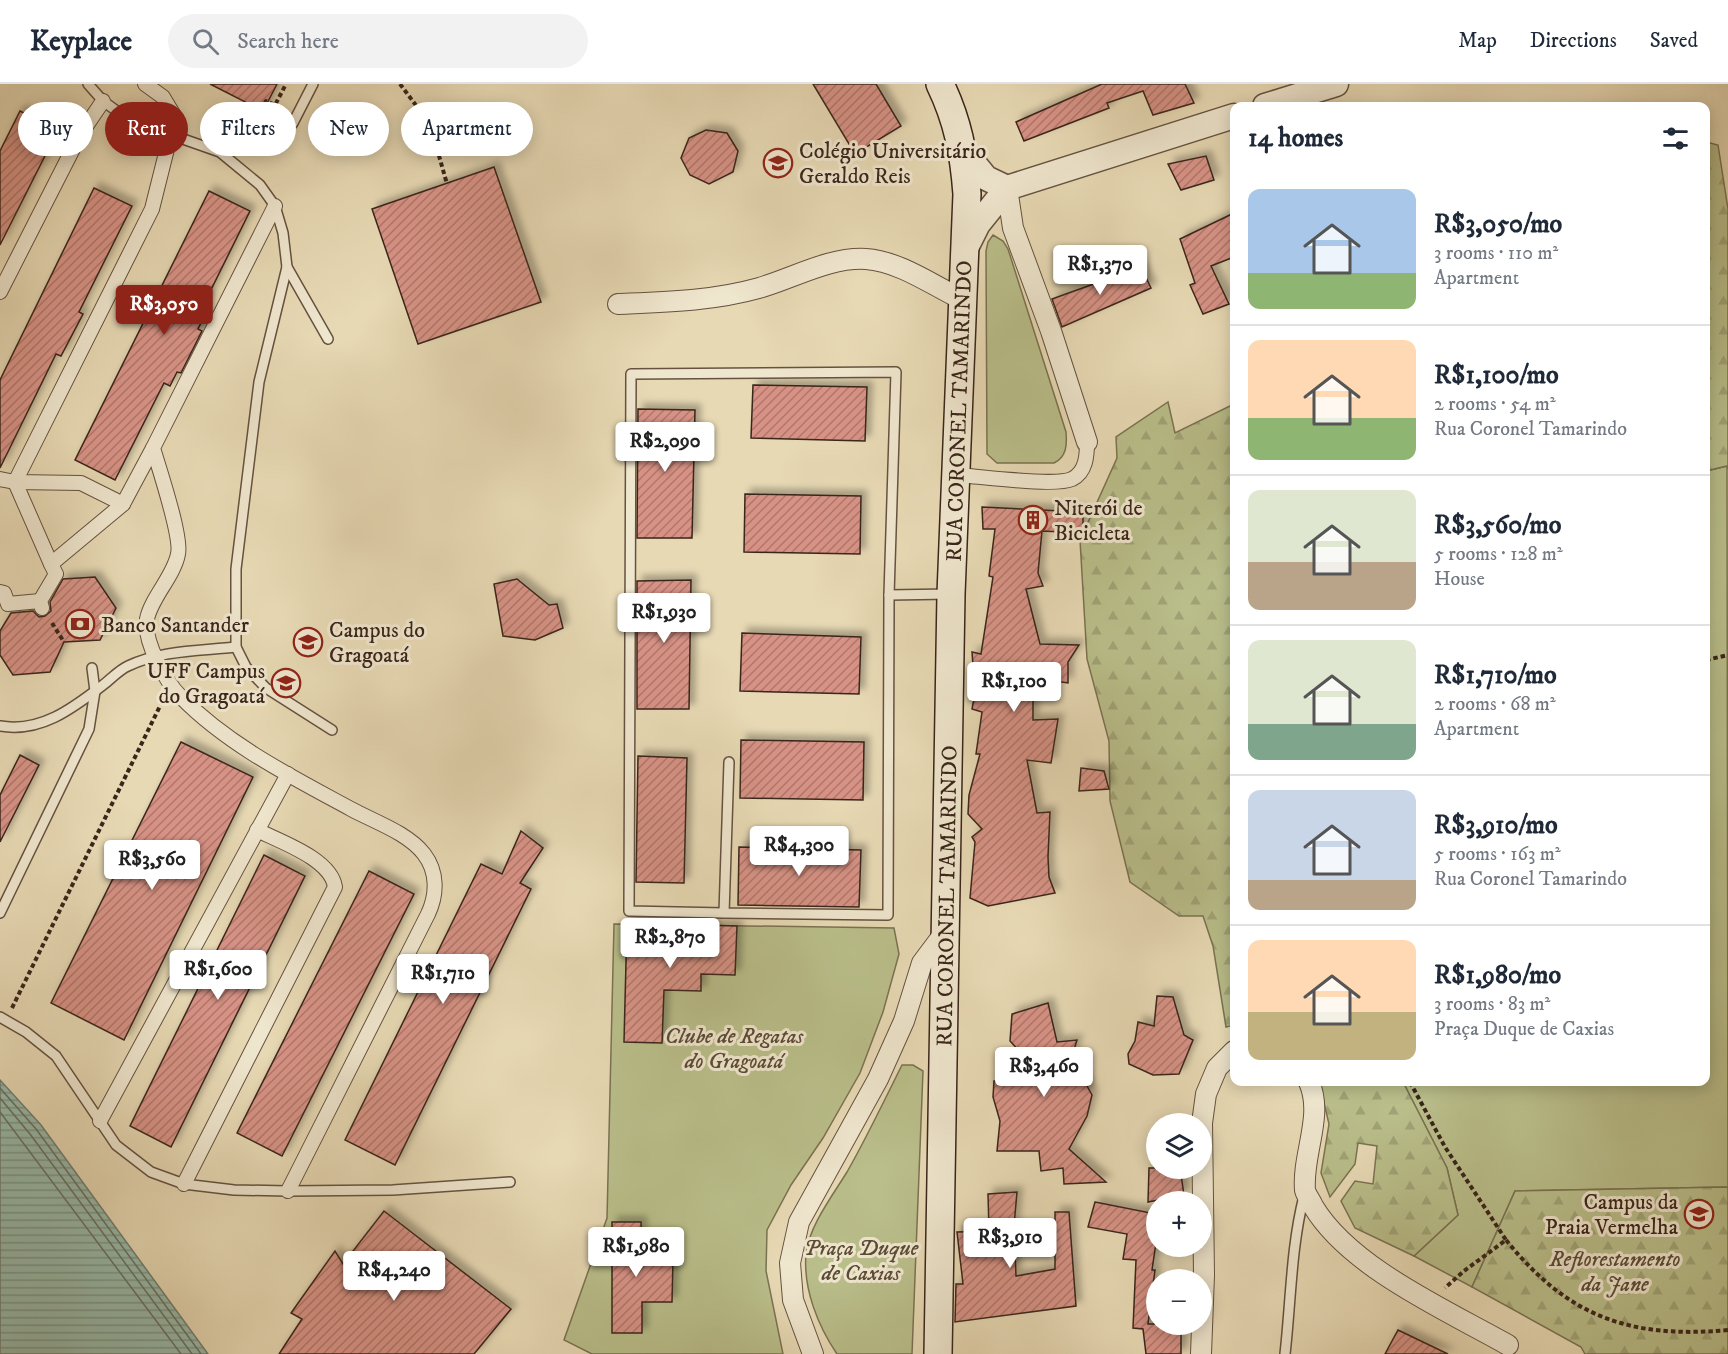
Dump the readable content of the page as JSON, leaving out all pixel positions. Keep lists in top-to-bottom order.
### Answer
{
  "streets": {
    "main road": ["RUA CORONEL TAMARINDO"]
  },
  "parks": ["Clube de Regatas do Gragoatá", "Praça Duque de Caxias", "Reflorestamento da Jane"],
  "places": {
    "school or university": [
      "Colégio Universitário Geraldo Reis",
      "Campus do Gragoatá",
      "UFF Campus do Gragoatá",
      "Campus da Praia Vermelha"
    ],
    "building": ["Niterói de Bicicleta"],
    "bank": ["Banco Santander"]
  },
  "page": {
    "header": "Keyplace",
    "search": "Search here",
    "nav": ["Map", "Directions", "Saved"],
    "chip": [
      "Buy",
      "Rent",
      "Filters",
      "New",
      "Apartment"
    ],
    "heading": "14 homes",
    "list": [
      {
        "name": "R$3,050/mo",
        "note": "3 rooms · 110 m² · Apartment"
      },
      {
        "name": "R$1,100/mo",
        "note": "2 rooms · 54 m² · Rua Coronel Tamarindo"
      },
      {
        "name": "R$3,560/mo",
        "note": "5 rooms · 128 m² · House"
      },
      {
        "name": "R$1,710/mo",
        "note": "2 rooms · 68 m² · Apartment"
      },
      {
        "name": "R$3,910/mo",
        "note": "5 rooms · 163 m² · Rua Coronel Tamarindo"
      },
      {
        "name": "R$1,980/mo",
        "note": "3 rooms · 83 m² · Praça Duque de Caxias"
      }
    ],
    "price": [
      "R$1,370",
      "R$3,050",
      "R$2,090",
      "R$1,930",
      "R$1,100",
      "R$4,300",
      "R$3,560",
      "R$2,870",
      "R$1,600",
      "R$1,710",
      "R$3,460",
      "R$3,910",
      "R$1,980",
      "R$4,240"
    ],
    "map_buttons": ["+", "−"]
  }
}
